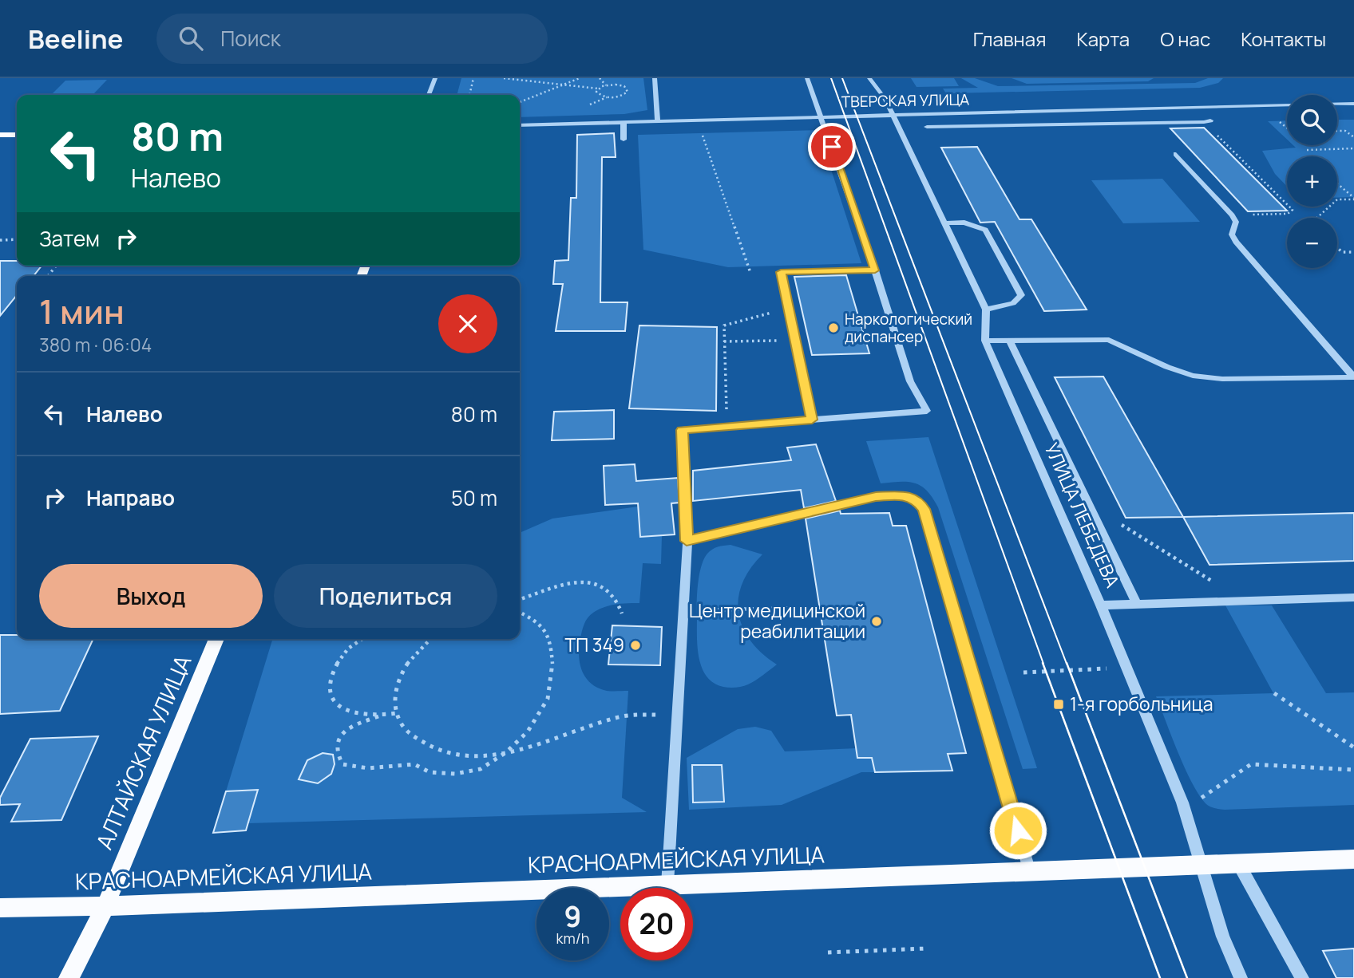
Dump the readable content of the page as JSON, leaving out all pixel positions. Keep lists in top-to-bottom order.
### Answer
{
  "streets": {
    "main road": ["АЛТАЙСКАЯ УЛИЦА", "КРАСНОАРМЕЙСКАЯ УЛИЦА"],
    "street": ["ТВЕРСКАЯ УЛИЦА", "УЛИЦА ЛЕБЕДЕВА"]
  },
  "crossings": [
    ["ТВЕРСКАЯ УЛИЦА", "УЛИЦА ЛЕБЕДЕВА"],
    ["УЛИЦА ЛЕБЕДЕВА", "КРАСНОАРМЕЙСКАЯ УЛИЦА"],
    ["АЛТАЙСКАЯ УЛИЦА", "КРАСНОАРМЕЙСКАЯ УЛИЦА"]
  ],
  "places": {
    "other": ["Наркологический диспансер", "Центр медицинской реабилитации", "ТП 349"],
    "transit": ["1-я горбольница"]
  },
  "page": {
    "header": "Beeline",
    "search": "Поиск",
    "nav": [
      "Главная",
      "Карта",
      "О нас",
      "Контакты"
    ],
    "map_buttons": ["+", "−"],
    "turn": ["80 m", "Налево"],
    "then": "Затем",
    "heading": ["1 мин", "380 m · 06:04"],
    "list": [
      {
        "name": "Налево",
        "value": "80 m"
      },
      {
        "name": "Направо",
        "value": "50 m"
      }
    ],
    "buttons": ["Выход", "Поделиться"],
    "speed": "9 km/h",
    "limit": "20"
  }
}
